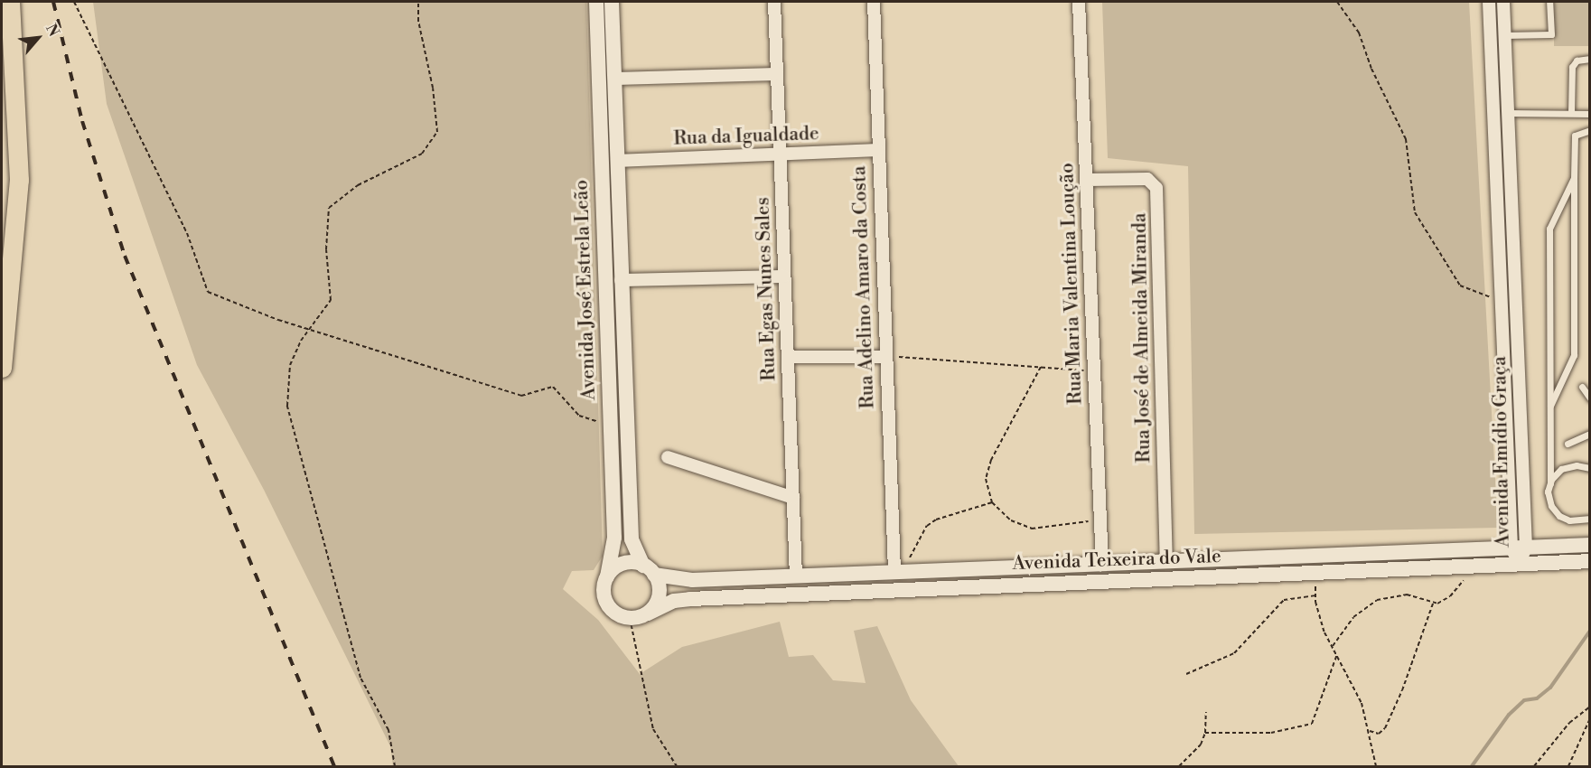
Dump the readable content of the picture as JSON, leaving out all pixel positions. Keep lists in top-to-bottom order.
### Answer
{
  "streets": {
    "street": [
      "Rua da Igualdade",
      "Rua Maria Valentina Loução",
      "Rua Adelino Amaro da Costa",
      "Rua Egas Nunes Sales",
      "Avenida José Estrela Leão",
      "Rua José de Almeida Miranda",
      "Avenida Emídio Graça",
      "Avenida Teixeira do Vale"
    ]
  },
  "crossings": [
    ["Rua da Igualdade", "Rua Adelino Amaro da Costa"],
    ["Rua da Igualdade", "Rua Egas Nunes Sales"],
    ["Rua da Igualdade", "Avenida José Estrela Leão"],
    ["Rua Maria Valentina Loução", "Rua José de Almeida Miranda"],
    ["Rua Maria Valentina Loução", "Avenida Teixeira do Vale"],
    ["Rua Adelino Amaro da Costa", "Avenida Teixeira do Vale"],
    ["Rua Egas Nunes Sales", "Avenida Teixeira do Vale"],
    ["Avenida José Estrela Leão", "Avenida Teixeira do Vale"],
    ["Rua José de Almeida Miranda", "Avenida Teixeira do Vale"],
    ["Avenida Emídio Graça", "Avenida Teixeira do Vale"]
  ],
  "north": "top right"
}
